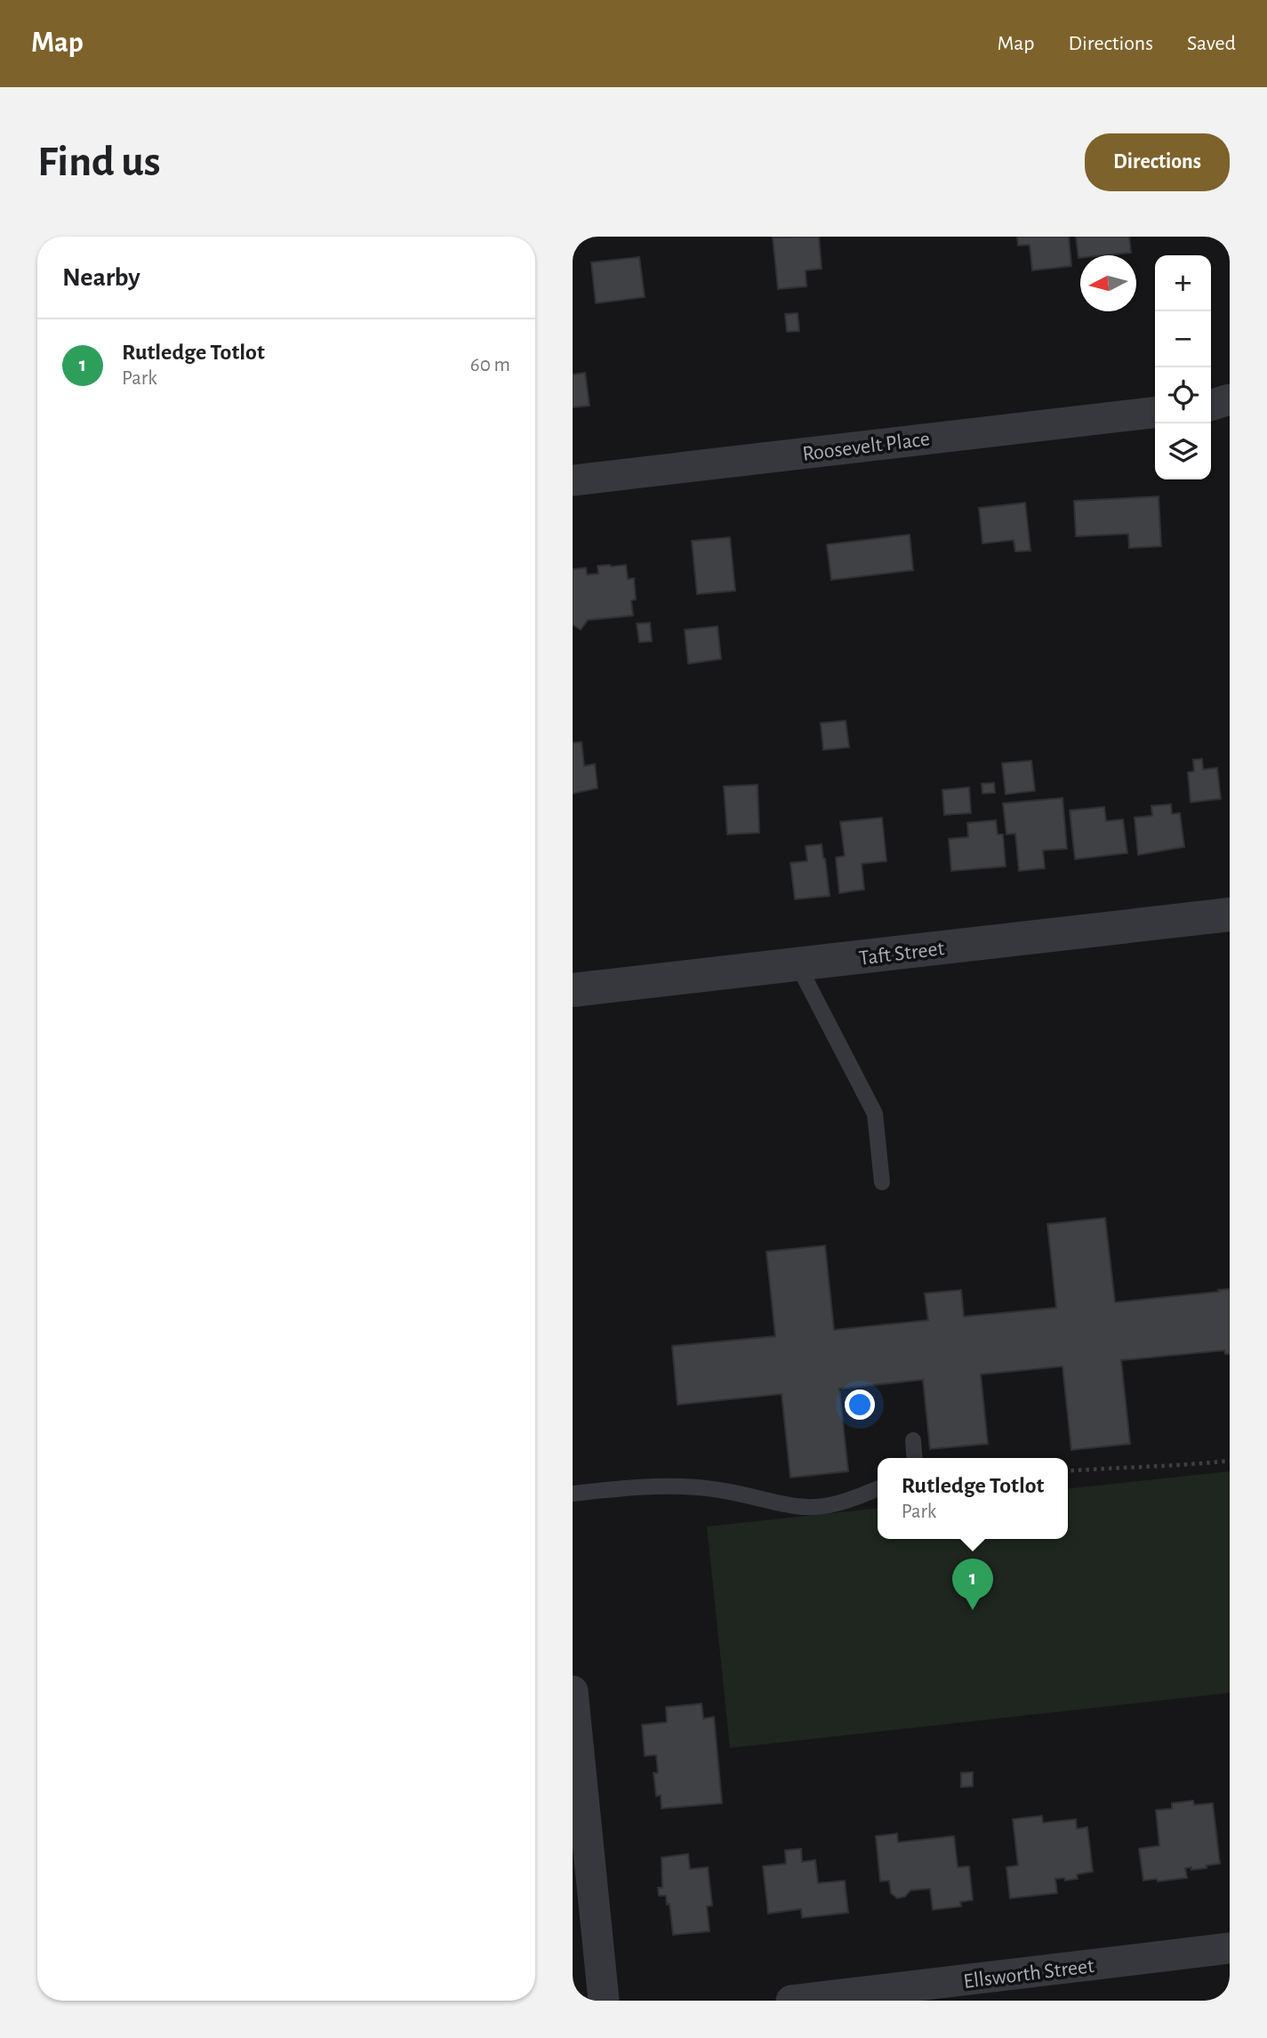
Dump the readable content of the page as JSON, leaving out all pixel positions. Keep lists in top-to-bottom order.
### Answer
{
  "streets": {
    "street": ["Roosevelt Place", "Taft Street", "Ellsworth Street"]
  },
  "north": "left",
  "page": {
    "header": "Map",
    "nav": ["Map", "Directions", "Saved"],
    "buttons": "Directions",
    "title": "Find us",
    "heading": "Nearby",
    "map_buttons": ["+", "−"],
    "list": [
      {
        "mark": "1",
        "name": "Rutledge Totlot",
        "note": "Park",
        "value": "60 m"
      }
    ],
    "popup": ["Rutledge Totlot", "Park"],
    "pins": "1"
  }
}
